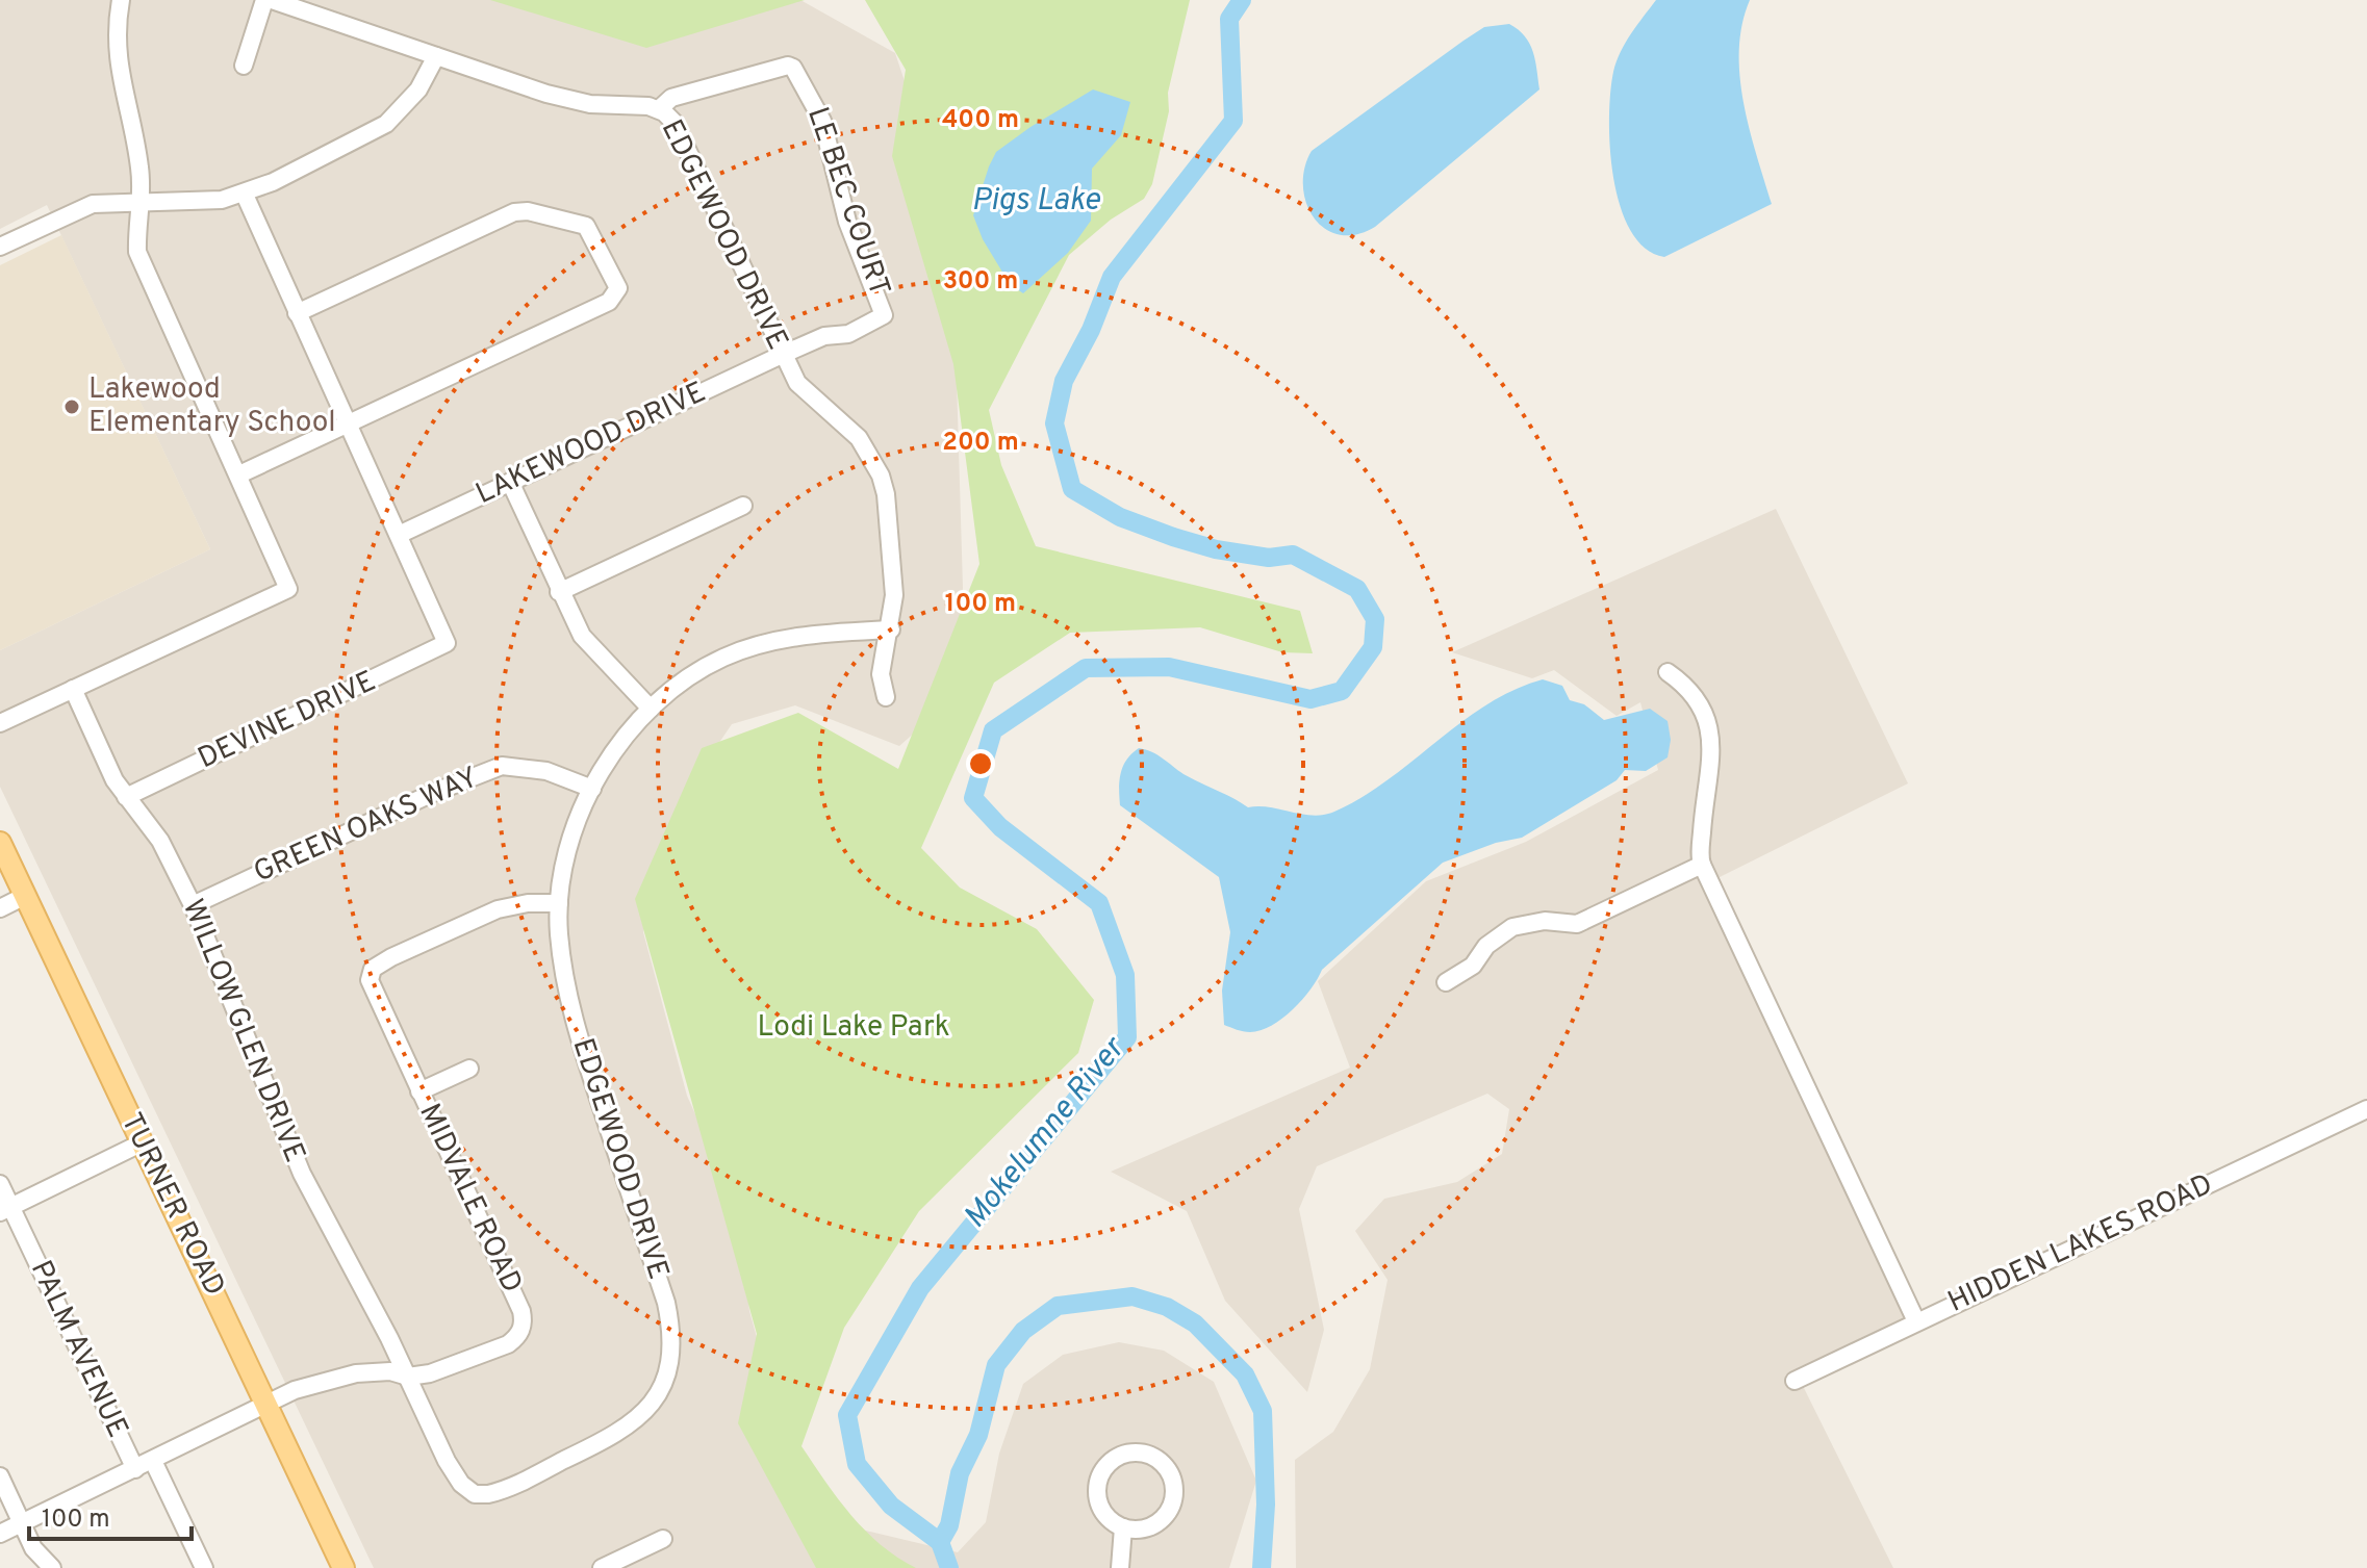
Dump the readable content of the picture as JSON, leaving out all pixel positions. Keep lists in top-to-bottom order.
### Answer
{
  "streets": {
    "main road": ["TURNER ROAD"],
    "street": [
      "LE BEC COURT",
      "EDGEWOOD DRIVE",
      "LAKEWOOD DRIVE",
      "DEVINE DRIVE",
      "GREEN OAKS WAY",
      "WILLOW GLEN DRIVE",
      "MIDVALE ROAD",
      "HIDDEN LAKES ROAD",
      "PALM AVENUE"
    ]
  },
  "crossings": [
    ["LE BEC COURT", "EDGEWOOD DRIVE"],
    ["LE BEC COURT", "LAKEWOOD DRIVE"],
    ["EDGEWOOD DRIVE", "LAKEWOOD DRIVE"],
    ["EDGEWOOD DRIVE", "GREEN OAKS WAY"],
    ["EDGEWOOD DRIVE", "WILLOW GLEN DRIVE"],
    ["EDGEWOOD DRIVE", "MIDVALE ROAD"],
    ["LAKEWOOD DRIVE", "DEVINE DRIVE"],
    ["DEVINE DRIVE", "WILLOW GLEN DRIVE"],
    ["GREEN OAKS WAY", "WILLOW GLEN DRIVE"],
    ["WILLOW GLEN DRIVE", "MIDVALE ROAD"]
  ],
  "water": ["Pigs Lake", "Mokelumne River"],
  "parks": ["Lodi Lake Park"],
  "places": ["Lakewood Elementary School"],
  "scale_bar": "100 m",
  "rings": [
    "400 m",
    "300 m",
    "200 m",
    "100 m"
  ]
}
